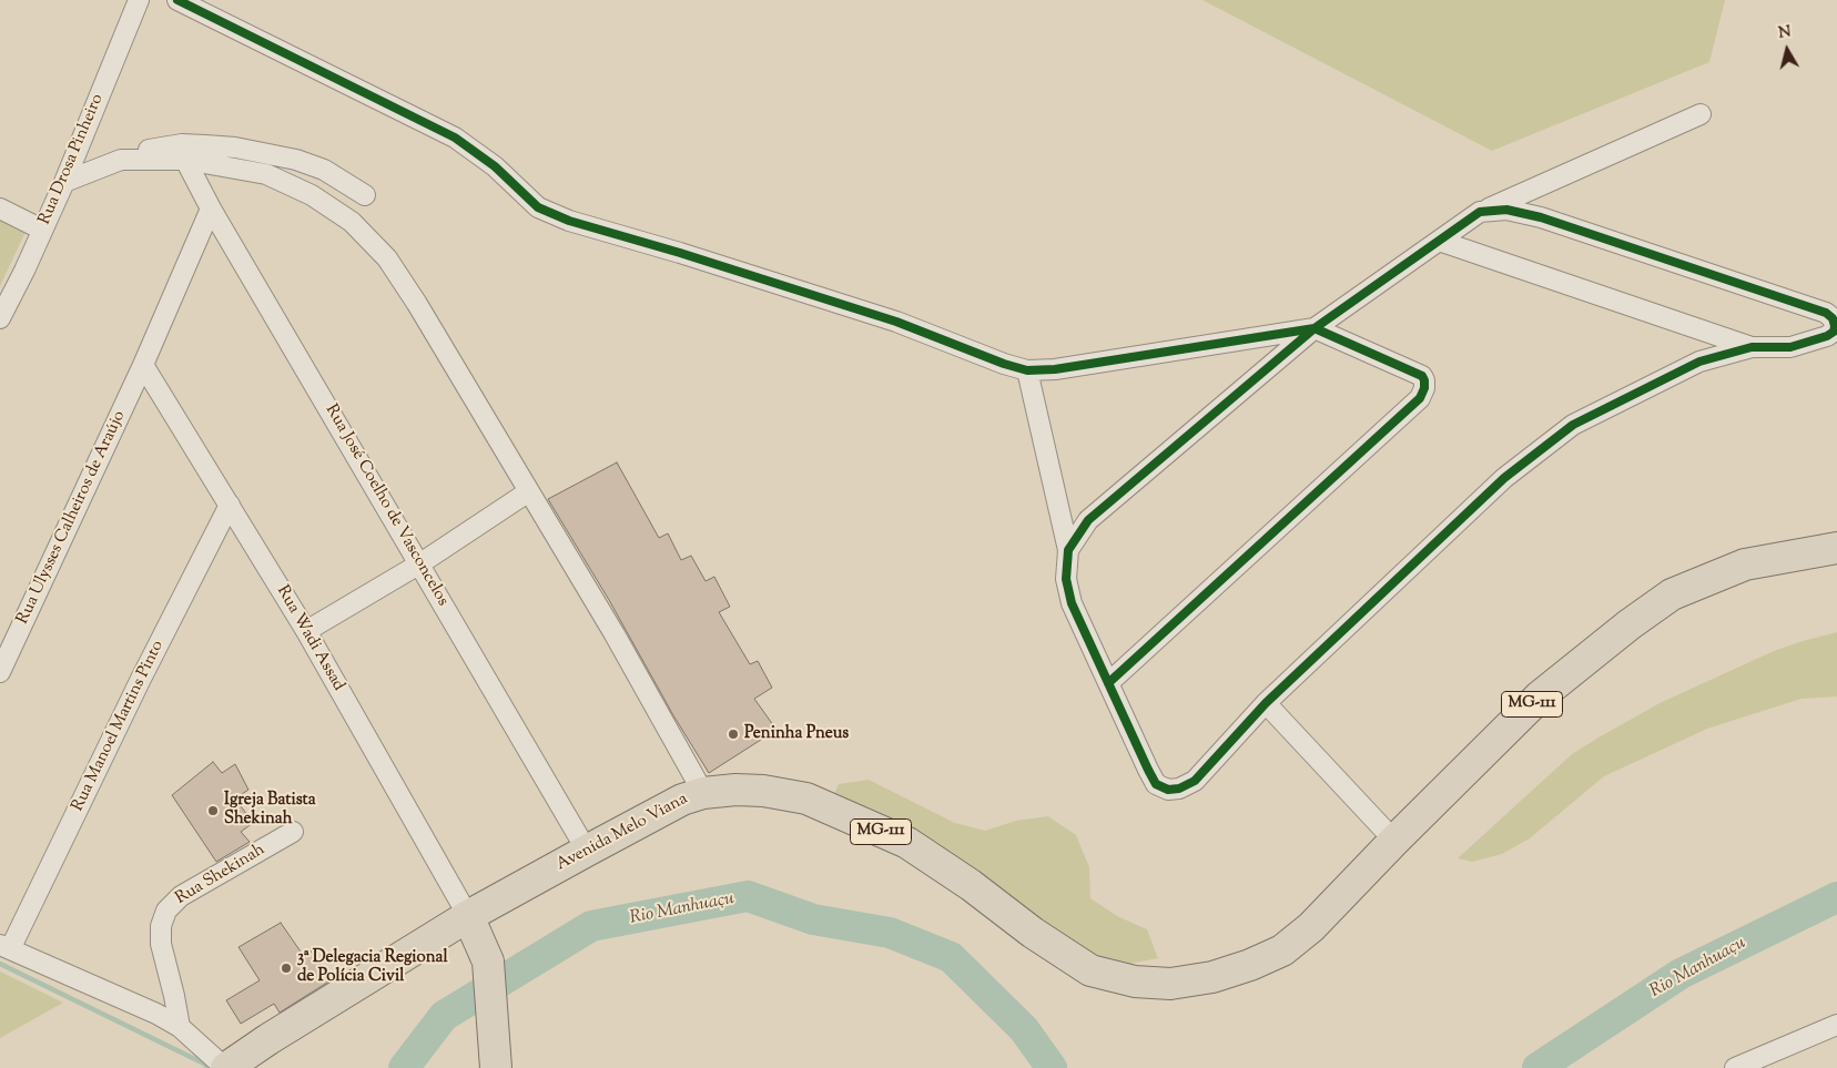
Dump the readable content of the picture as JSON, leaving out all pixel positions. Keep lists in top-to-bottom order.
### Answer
{
  "streets": {
    "main road": ["MG-111", "Avenida Melo Viana"],
    "street": [
      "Rua Drosa Pinheiro",
      "Rua José Coelho de Vasconcelos",
      "Rua Ulysses Calheiros de Araújo",
      "Rua Wadi Assad",
      "Rua Manoel Martins Pinto",
      "Rua Shekinah"
    ]
  },
  "crossings": [
    ["Rua José Coelho de Vasconcelos", "Rua Ulysses Calheiros de Araújo"],
    ["Rua José Coelho de Vasconcelos", "Avenida Melo Viana"],
    ["Rua Ulysses Calheiros de Araújo", "Rua Wadi Assad"],
    ["Rua Wadi Assad", "Rua Manoel Martins Pinto"],
    ["Rua Wadi Assad", "Avenida Melo Viana"],
    ["MG-111", "Avenida Melo Viana"]
  ],
  "water": ["Rio Manhuaçu"],
  "places": ["Peninha Pneus", "Igreja Batista Shekinah", "3ª Delegacia Regional de Polícia Civil"],
  "north": "top"
}
